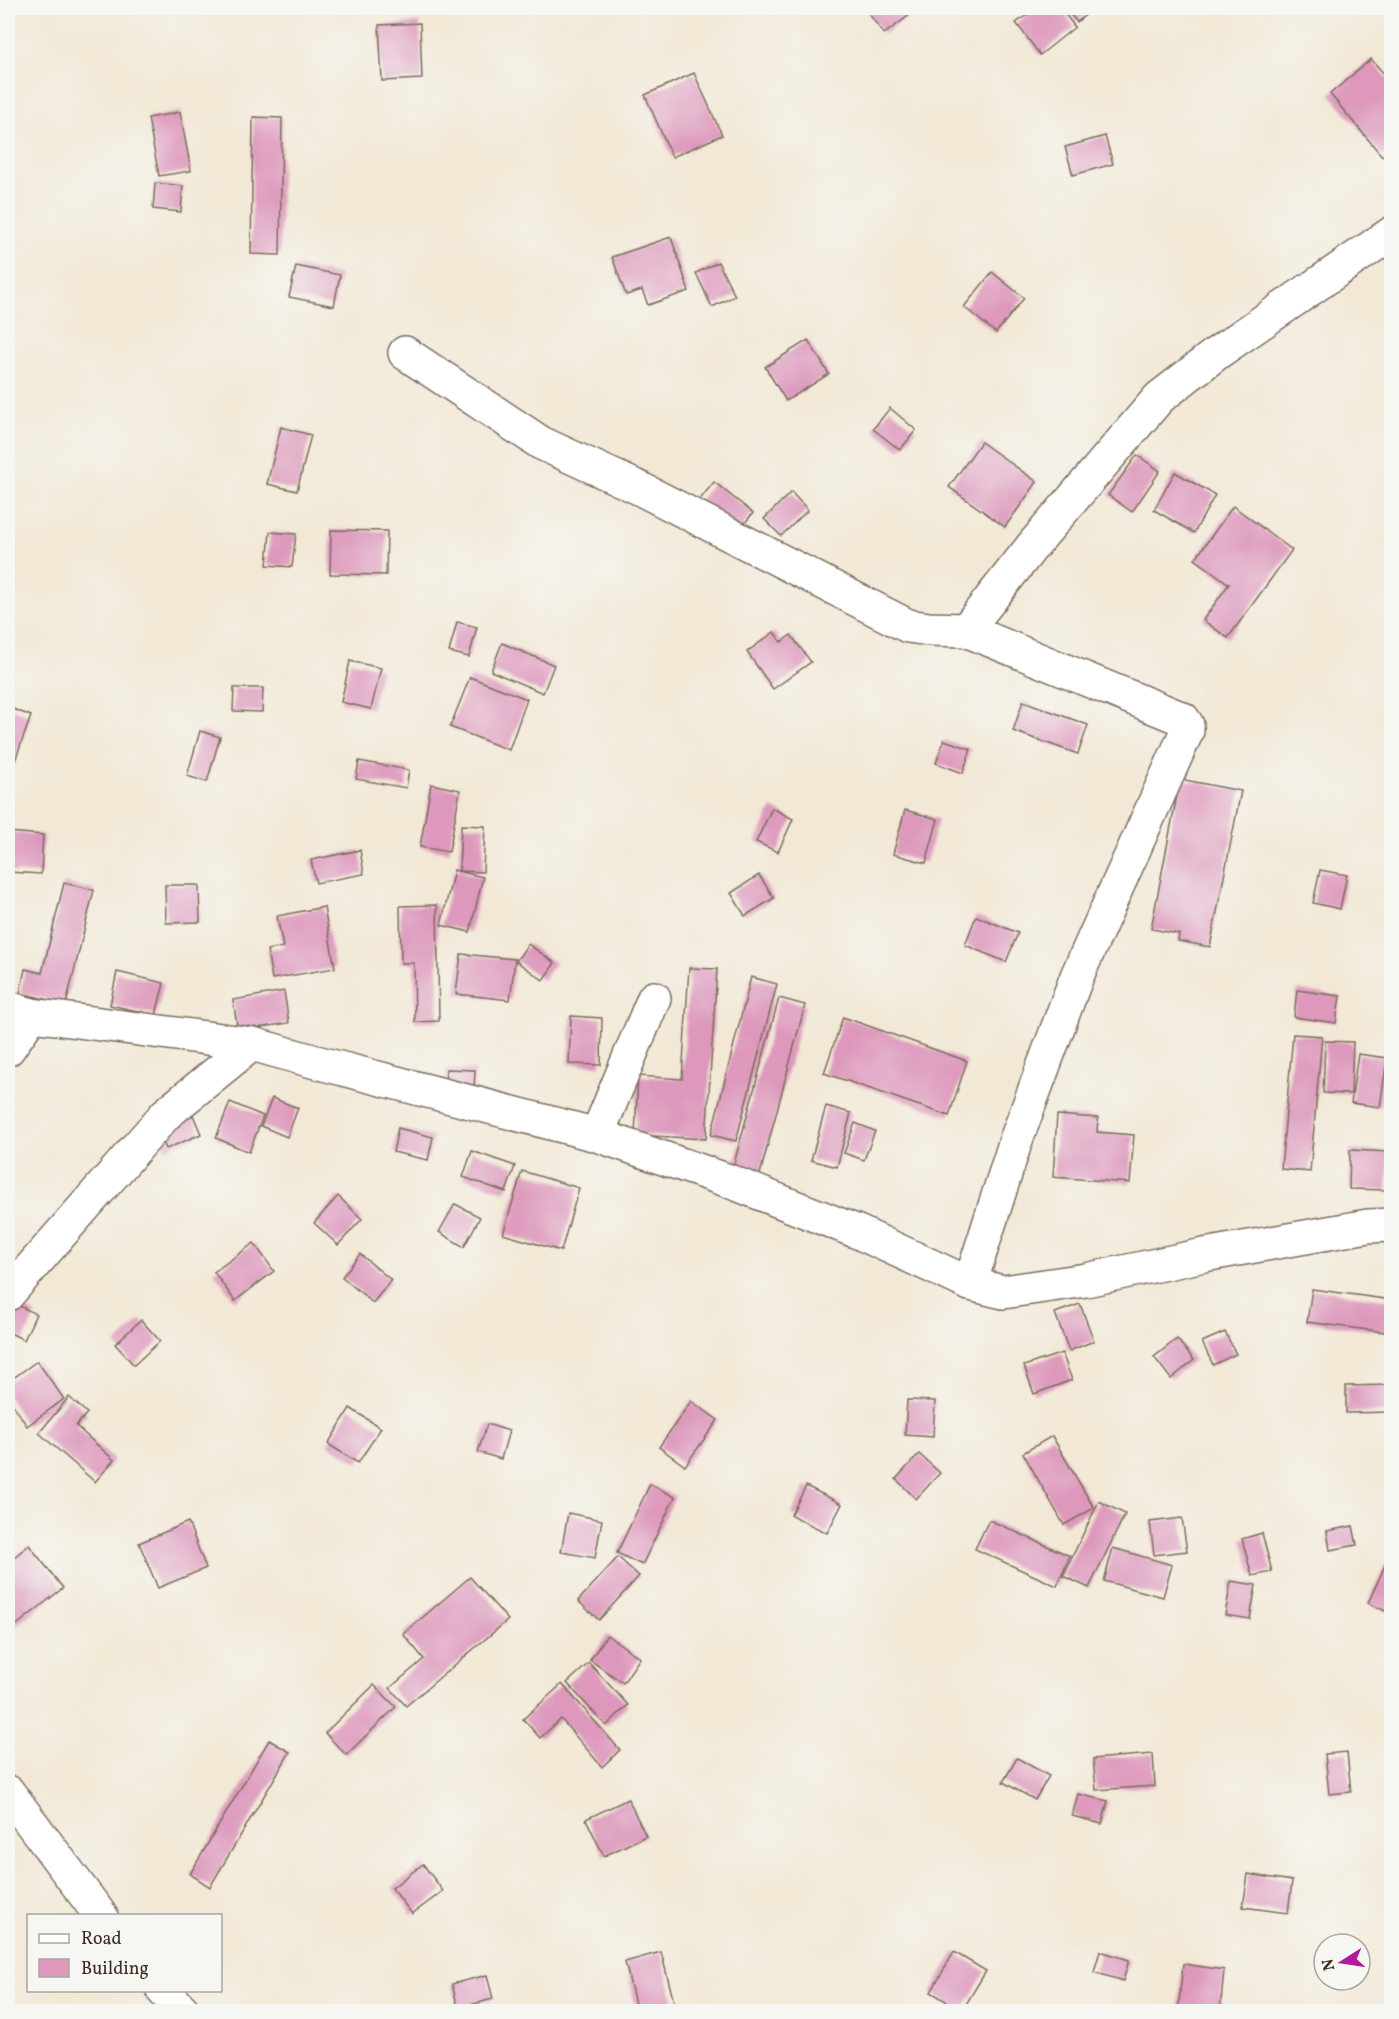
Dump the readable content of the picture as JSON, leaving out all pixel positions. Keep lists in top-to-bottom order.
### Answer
{
  "legend": ["Road", "Building"],
  "north": "left"
}
